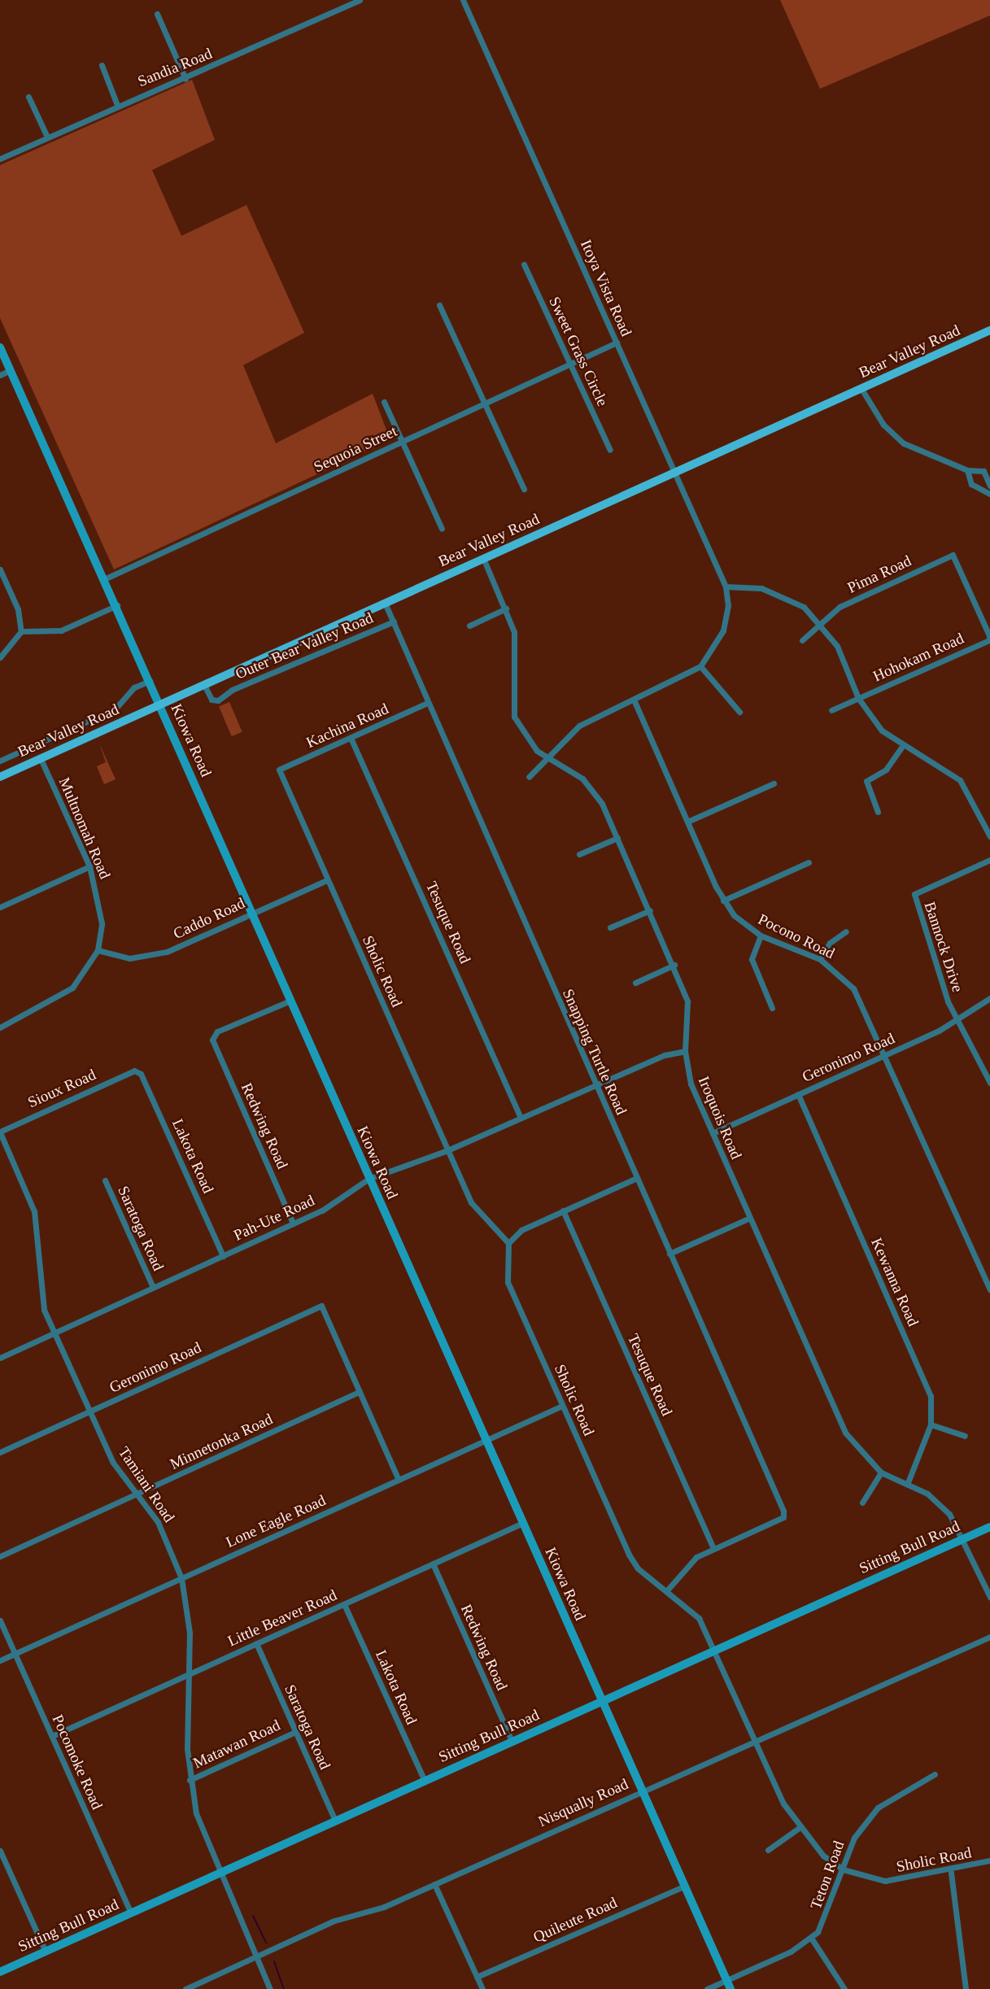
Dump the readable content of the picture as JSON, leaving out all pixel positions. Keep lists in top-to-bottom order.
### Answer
{
  "streets": {
    "main road": ["Bear Valley Road"],
    "street": [
      "Sandia Road",
      "Itoya Vista Road",
      "Sweet Grass Circle",
      "Sequoia Street",
      "Pima Road",
      "Outer Bear Valley Road",
      "Hohokam Road",
      "Kachina Road",
      "Kiowa Road",
      "Multnomah Road",
      "Caddo Road",
      "Tesuque Road",
      "Pocono Road",
      "Bannock Drive",
      "Sholic Road",
      "Snapping Turtle Road",
      "Geronimo Road",
      "Sioux Road",
      "Iroquois Road",
      "Redwing Road",
      "Lakota Road",
      "Pah-Ute Road",
      "Saratoga Road",
      "Kewanna Road",
      "Minnetonka Road",
      "Tamiani Road",
      "Lone Eagle Road",
      "Sitting Bull Road",
      "Little Beaver Road",
      "Matawan Road",
      "Pocomoke Road",
      "Nisqually Road",
      "Teton Road",
      "Quileute Road"
    ]
  },
  "crossings": [
    ["Itoya Vista Road", "Bear Valley Road"],
    ["Itoya Vista Road", "Sequoia Street"],
    ["Sweet Grass Circle", "Sequoia Street"],
    ["Bear Valley Road", "Outer Bear Valley Road"],
    ["Bear Valley Road", "Kiowa Road"],
    ["Bear Valley Road", "Multnomah Road"],
    ["Bear Valley Road", "Snapping Turtle Road"],
    ["Bear Valley Road", "Iroquois Road"],
    ["Sequoia Street", "Kiowa Road"],
    ["Pima Road", "Hohokam Road"],
    ["Outer Bear Valley Road", "Snapping Turtle Road"],
    ["Kachina Road", "Tesuque Road"],
    ["Kachina Road", "Sholic Road"],
    ["Kachina Road", "Snapping Turtle Road"],
    ["Kiowa Road", "Caddo Road"],
    ["Kiowa Road", "Redwing Road"],
    ["Kiowa Road", "Pah-Ute Road"],
    ["Kiowa Road", "Lone Eagle Road"],
    ["Kiowa Road", "Sitting Bull Road"],
    ["Kiowa Road", "Little Beaver Road"],
    ["Kiowa Road", "Nisqually Road"],
    ["Kiowa Road", "Quileute Road"],
    ["Multnomah Road", "Caddo Road"],
    ["Caddo Road", "Sholic Road"],
    ["Tesuque Road", "Snapping Turtle Road"],
    ["Tesuque Road", "Pah-Ute Road"],
    ["Pocono Road", "Geronimo Road"],
    ["Bannock Drive", "Geronimo Road"],
    ["Sholic Road", "Pah-Ute Road"],
    ["Sholic Road", "Lone Eagle Road"],
    ["Sholic Road", "Sitting Bull Road"],
    ["Sholic Road", "Nisqually Road"],
    ["Sholic Road", "Teton Road"],
    ["Snapping Turtle Road", "Pah-Ute Road"],
    ["Geronimo Road", "Iroquois Road"],
    ["Geronimo Road", "Kewanna Road"],
    ["Geronimo Road", "Minnetonka Road"],
    ["Geronimo Road", "Tamiani Road"],
    ["Sioux Road", "Lakota Road"],
    ["Sioux Road", "Tamiani Road"],
    ["Iroquois Road", "Pah-Ute Road"],
    ["Iroquois Road", "Kewanna Road"],
    ["Iroquois Road", "Sitting Bull Road"],
    ["Redwing Road", "Pah-Ute Road"],
    ["Redwing Road", "Sitting Bull Road"],
    ["Redwing Road", "Little Beaver Road"],
    ["Lakota Road", "Pah-Ute Road"],
    ["Lakota Road", "Sitting Bull Road"],
    ["Lakota Road", "Little Beaver Road"],
    ["Pah-Ute Road", "Saratoga Road"],
    ["Pah-Ute Road", "Tamiani Road"],
    ["Saratoga Road", "Sitting Bull Road"],
    ["Saratoga Road", "Little Beaver Road"],
    ["Saratoga Road", "Matawan Road"],
    ["Minnetonka Road", "Tamiani Road"],
    ["Tamiani Road", "Lone Eagle Road"],
    ["Tamiani Road", "Sitting Bull Road"],
    ["Tamiani Road", "Little Beaver Road"],
    ["Tamiani Road", "Matawan Road"],
    ["Tamiani Road", "Nisqually Road"],
    ["Lone Eagle Road", "Pocomoke Road"],
    ["Sitting Bull Road", "Pocomoke Road"],
    ["Little Beaver Road", "Pocomoke Road"]
  ]
}
